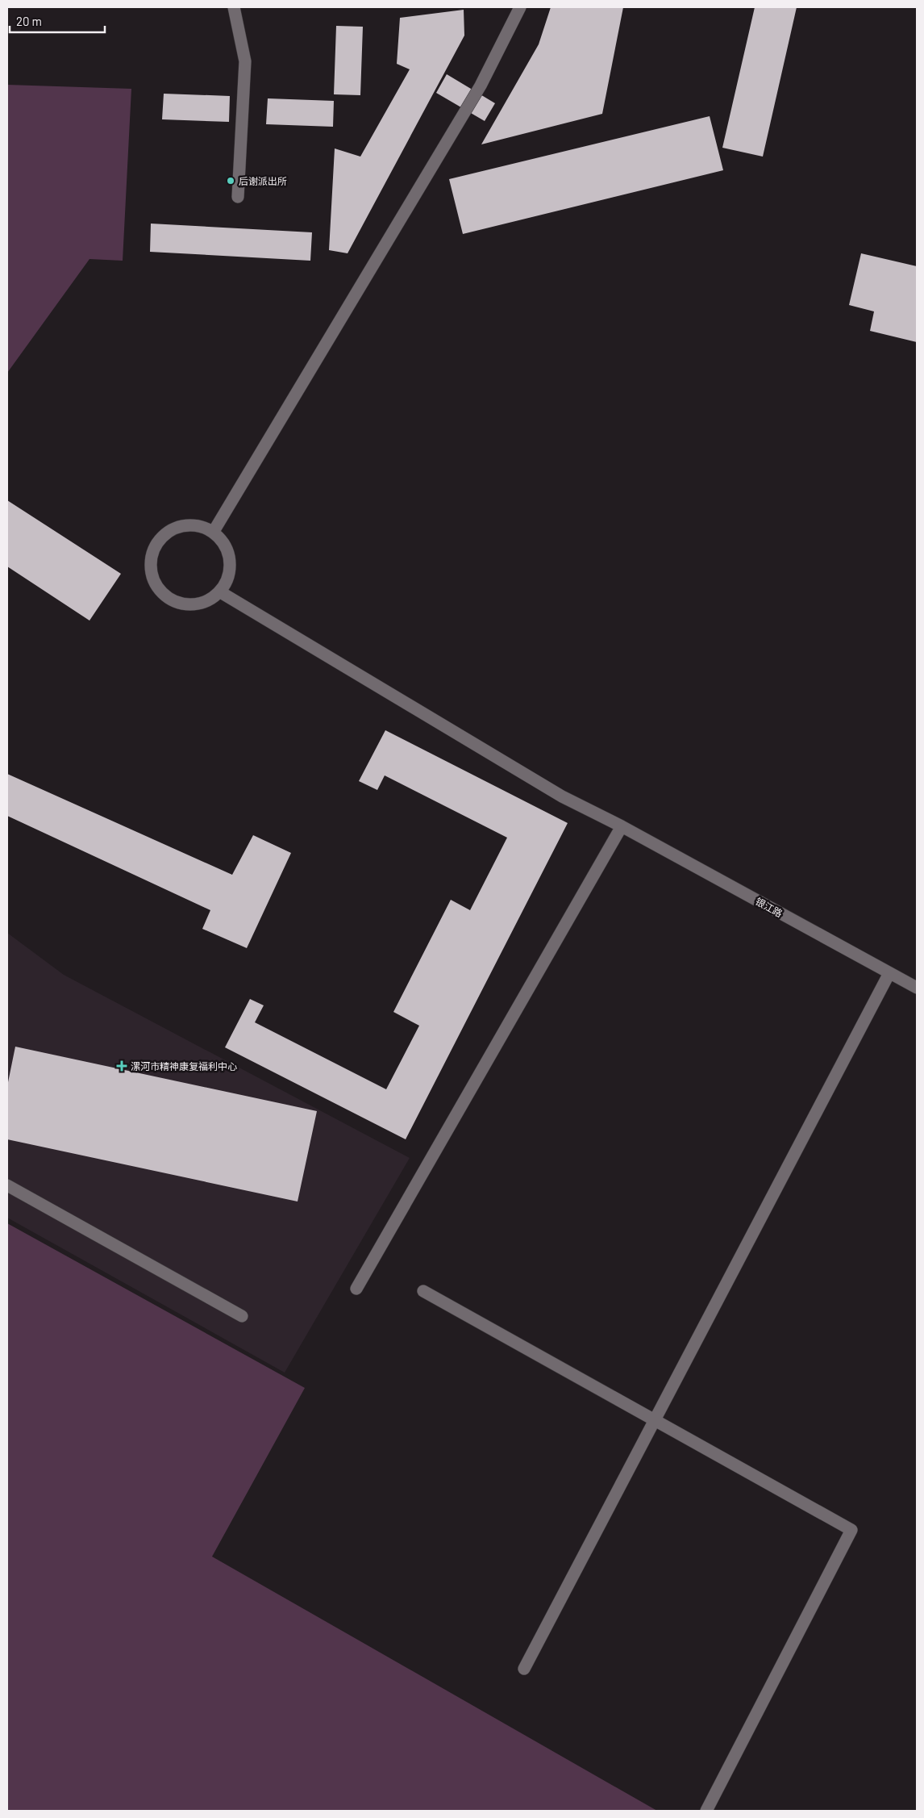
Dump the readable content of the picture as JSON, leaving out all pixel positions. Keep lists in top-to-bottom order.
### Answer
{
  "streets": {
    "street": ["银江路"]
  },
  "places": {
    "other": ["后谢派出所"],
    "health": ["漯河市精神康复福利中心"]
  },
  "scale_bar": "20 m"
}
